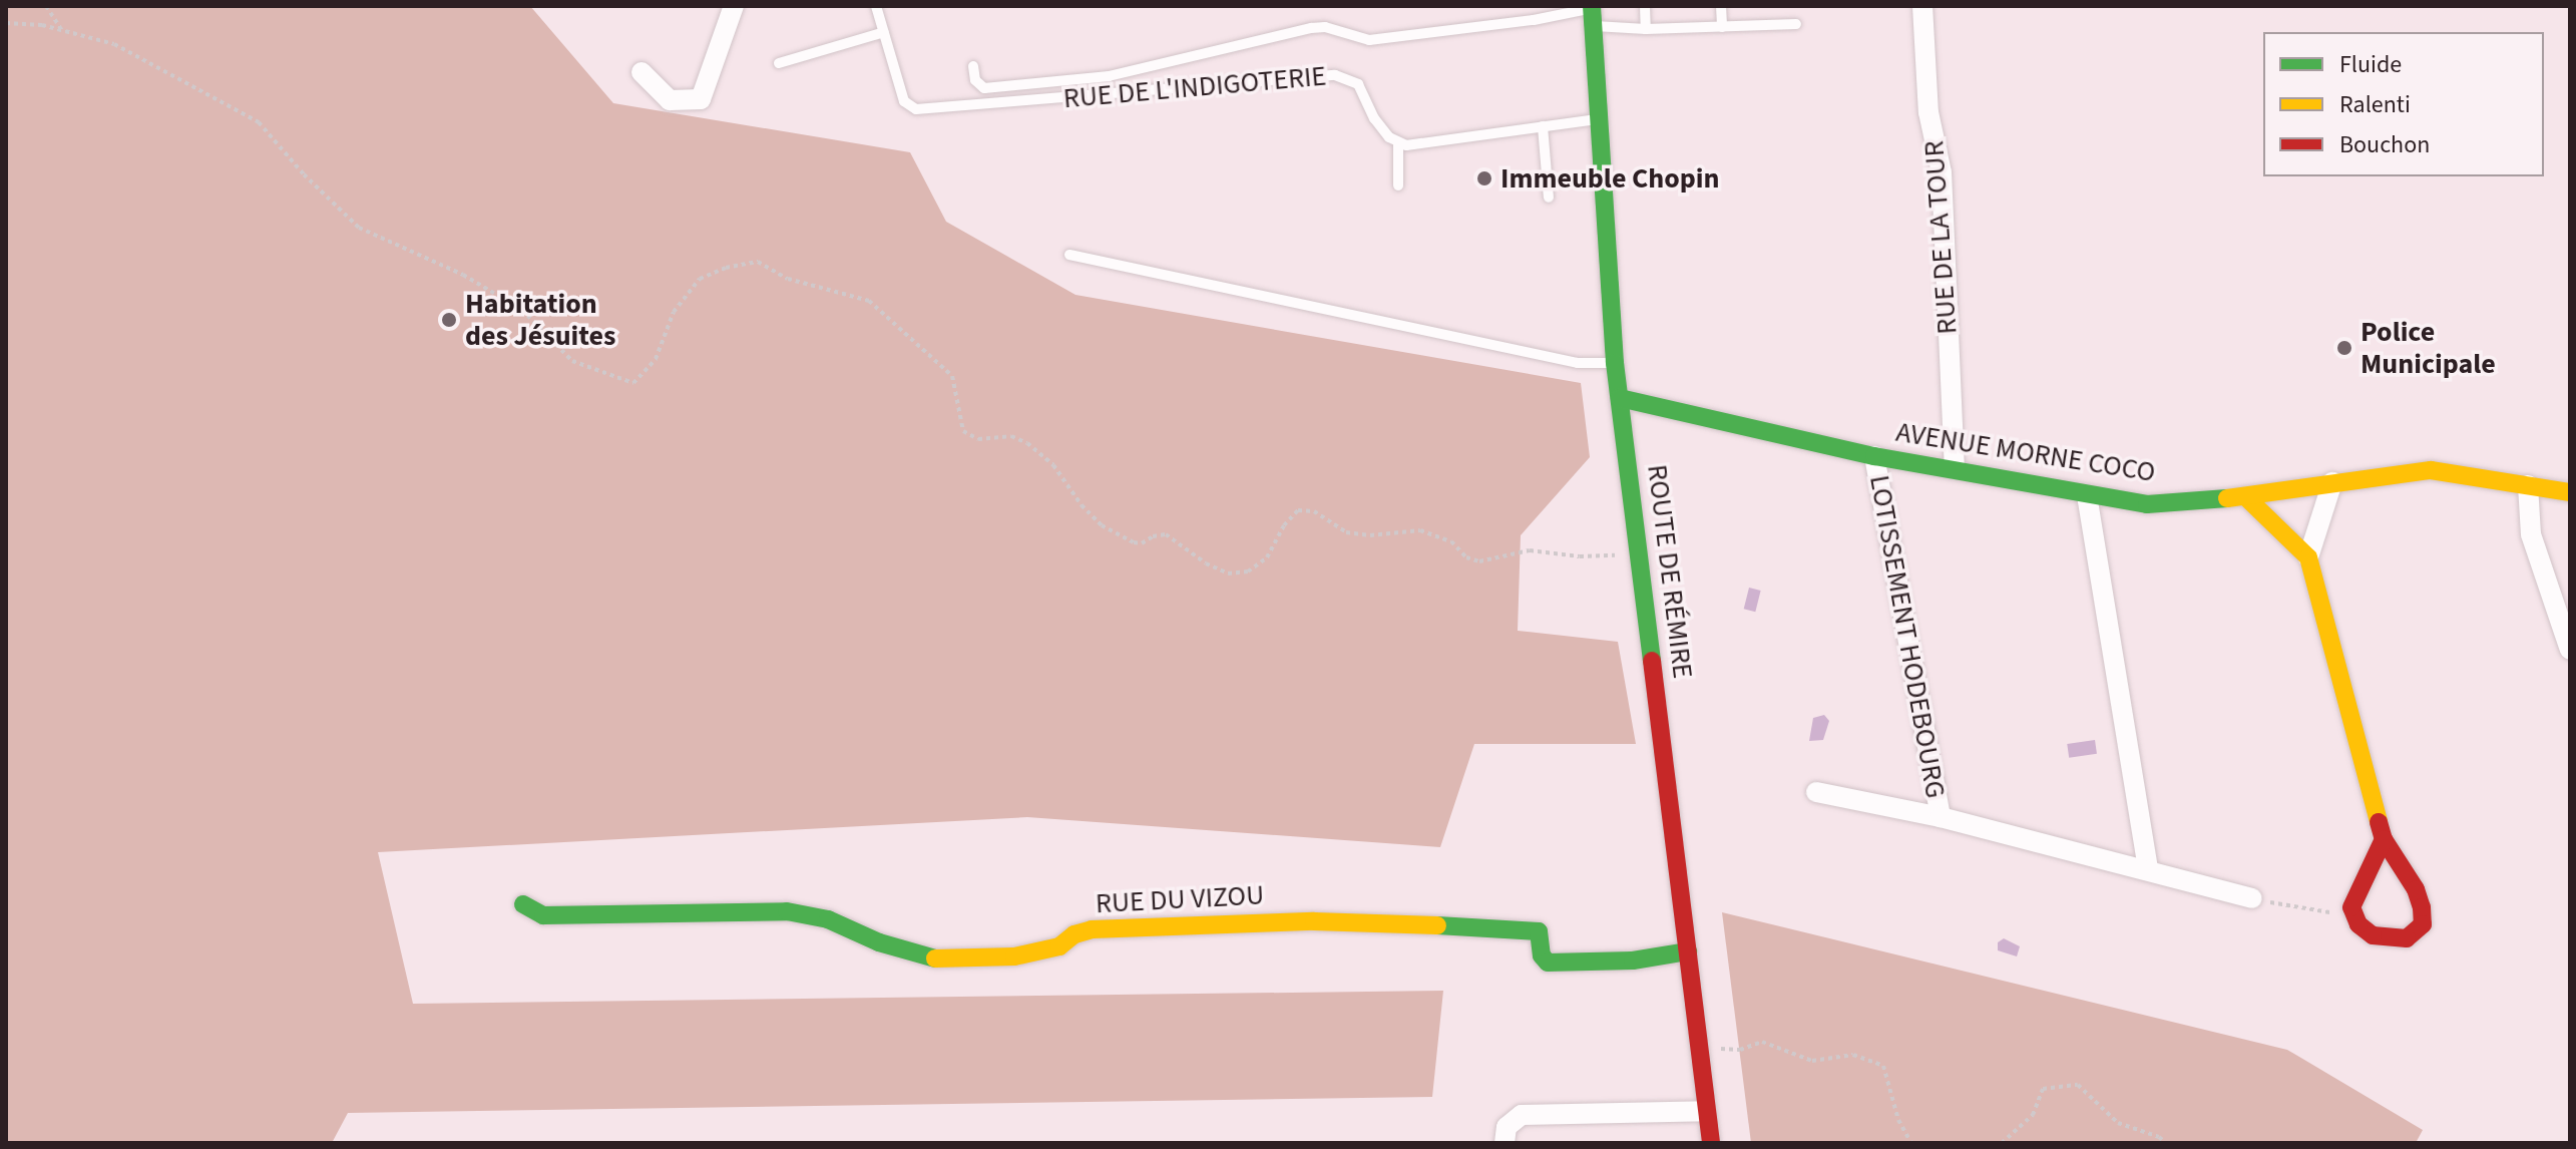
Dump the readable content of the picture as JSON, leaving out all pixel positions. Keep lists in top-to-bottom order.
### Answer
{
  "streets": {
    "street": [
      "RUE DE LA TOUR",
      "AVENUE MORNE COCO",
      "ROUTE DE RÉMIRE",
      "LOTISSEMENT HODEBOURG",
      "RUE DU VIZOU"
    ],
    "lane": ["RUE DE L'INDIGOTERIE"]
  },
  "crossings": [
    ["RUE DE LA TOUR", "AVENUE MORNE COCO"],
    ["AVENUE MORNE COCO", "ROUTE DE RÉMIRE"],
    ["AVENUE MORNE COCO", "LOTISSEMENT HODEBOURG"],
    ["ROUTE DE RÉMIRE", "RUE DU VIZOU"]
  ],
  "places": ["Immeuble Chopin", "Habitation des Jésuites", "Police Municipale"],
  "legend": ["Fluide", "Ralenti", "Bouchon"]
}
